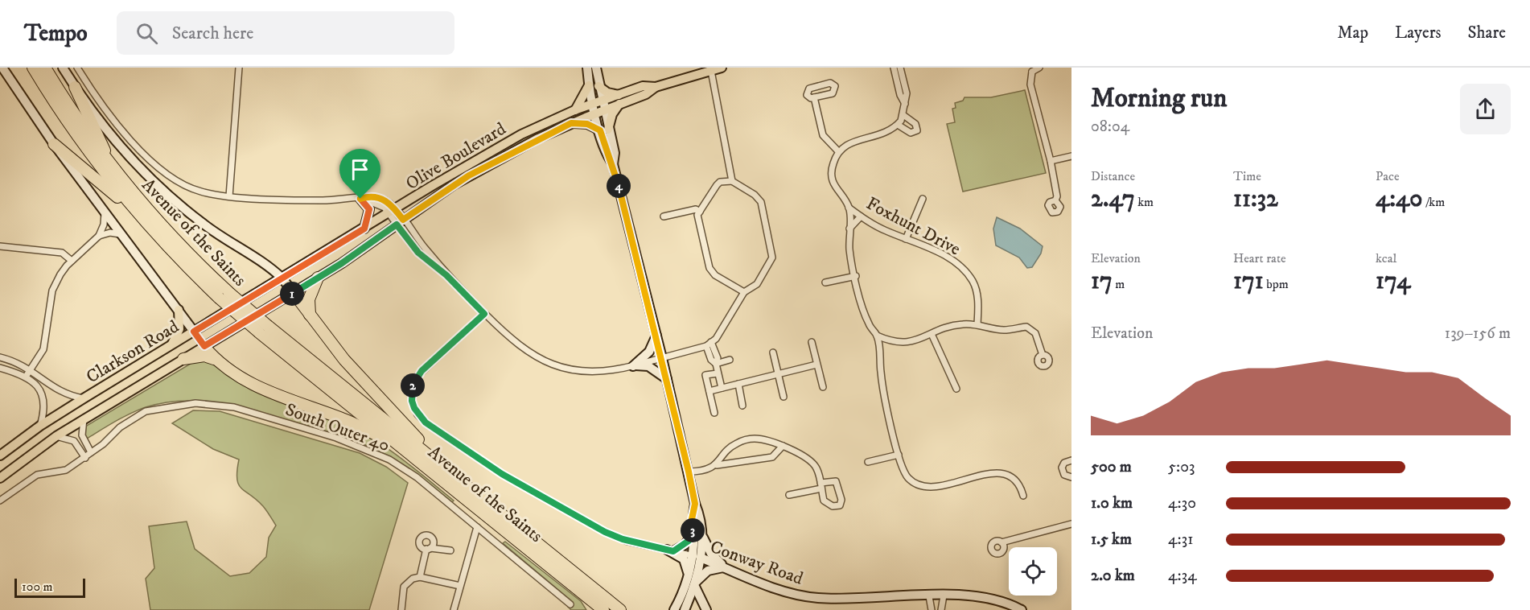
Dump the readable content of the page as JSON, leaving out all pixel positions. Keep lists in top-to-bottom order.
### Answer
{
  "streets": {
    "highway": ["Avenue of the Saints"],
    "main road": ["Olive Boulevard", "Clarkson Road"],
    "street": ["Foxhunt Drive", "South Outer 40", "Conway Road"]
  },
  "crossings": [
    ["Olive Boulevard", "Clarkson Road"]
  ],
  "scale_bar": "100 m",
  "page": {
    "header": "Tempo",
    "search": "Search here",
    "nav": ["Map", "Layers", "Share"],
    "heading": ["Morning run", "08:04"],
    "stats": [
      ["Distance", "2.47 km"],
      ["Time", "11:32"],
      ["Pace", "4:40 /km"],
      ["Elevation", "17 m"],
      ["Heart rate", "171 bpm"],
      ["kcal", "174"]
    ],
    "pins": [
      "4",
      "1",
      "2",
      "3"
    ],
    "chart": ["Elevation", "139–156 m"],
    "list": [
      {
        "name": "500 m",
        "note": "5:03"
      },
      {
        "name": "1.0 km",
        "note": "4:30"
      },
      {
        "name": "1.5 km",
        "note": "4:31"
      },
      {
        "name": "2.0 km",
        "note": "4:34"
      }
    ],
    "scale": "100 m"
  }
}
